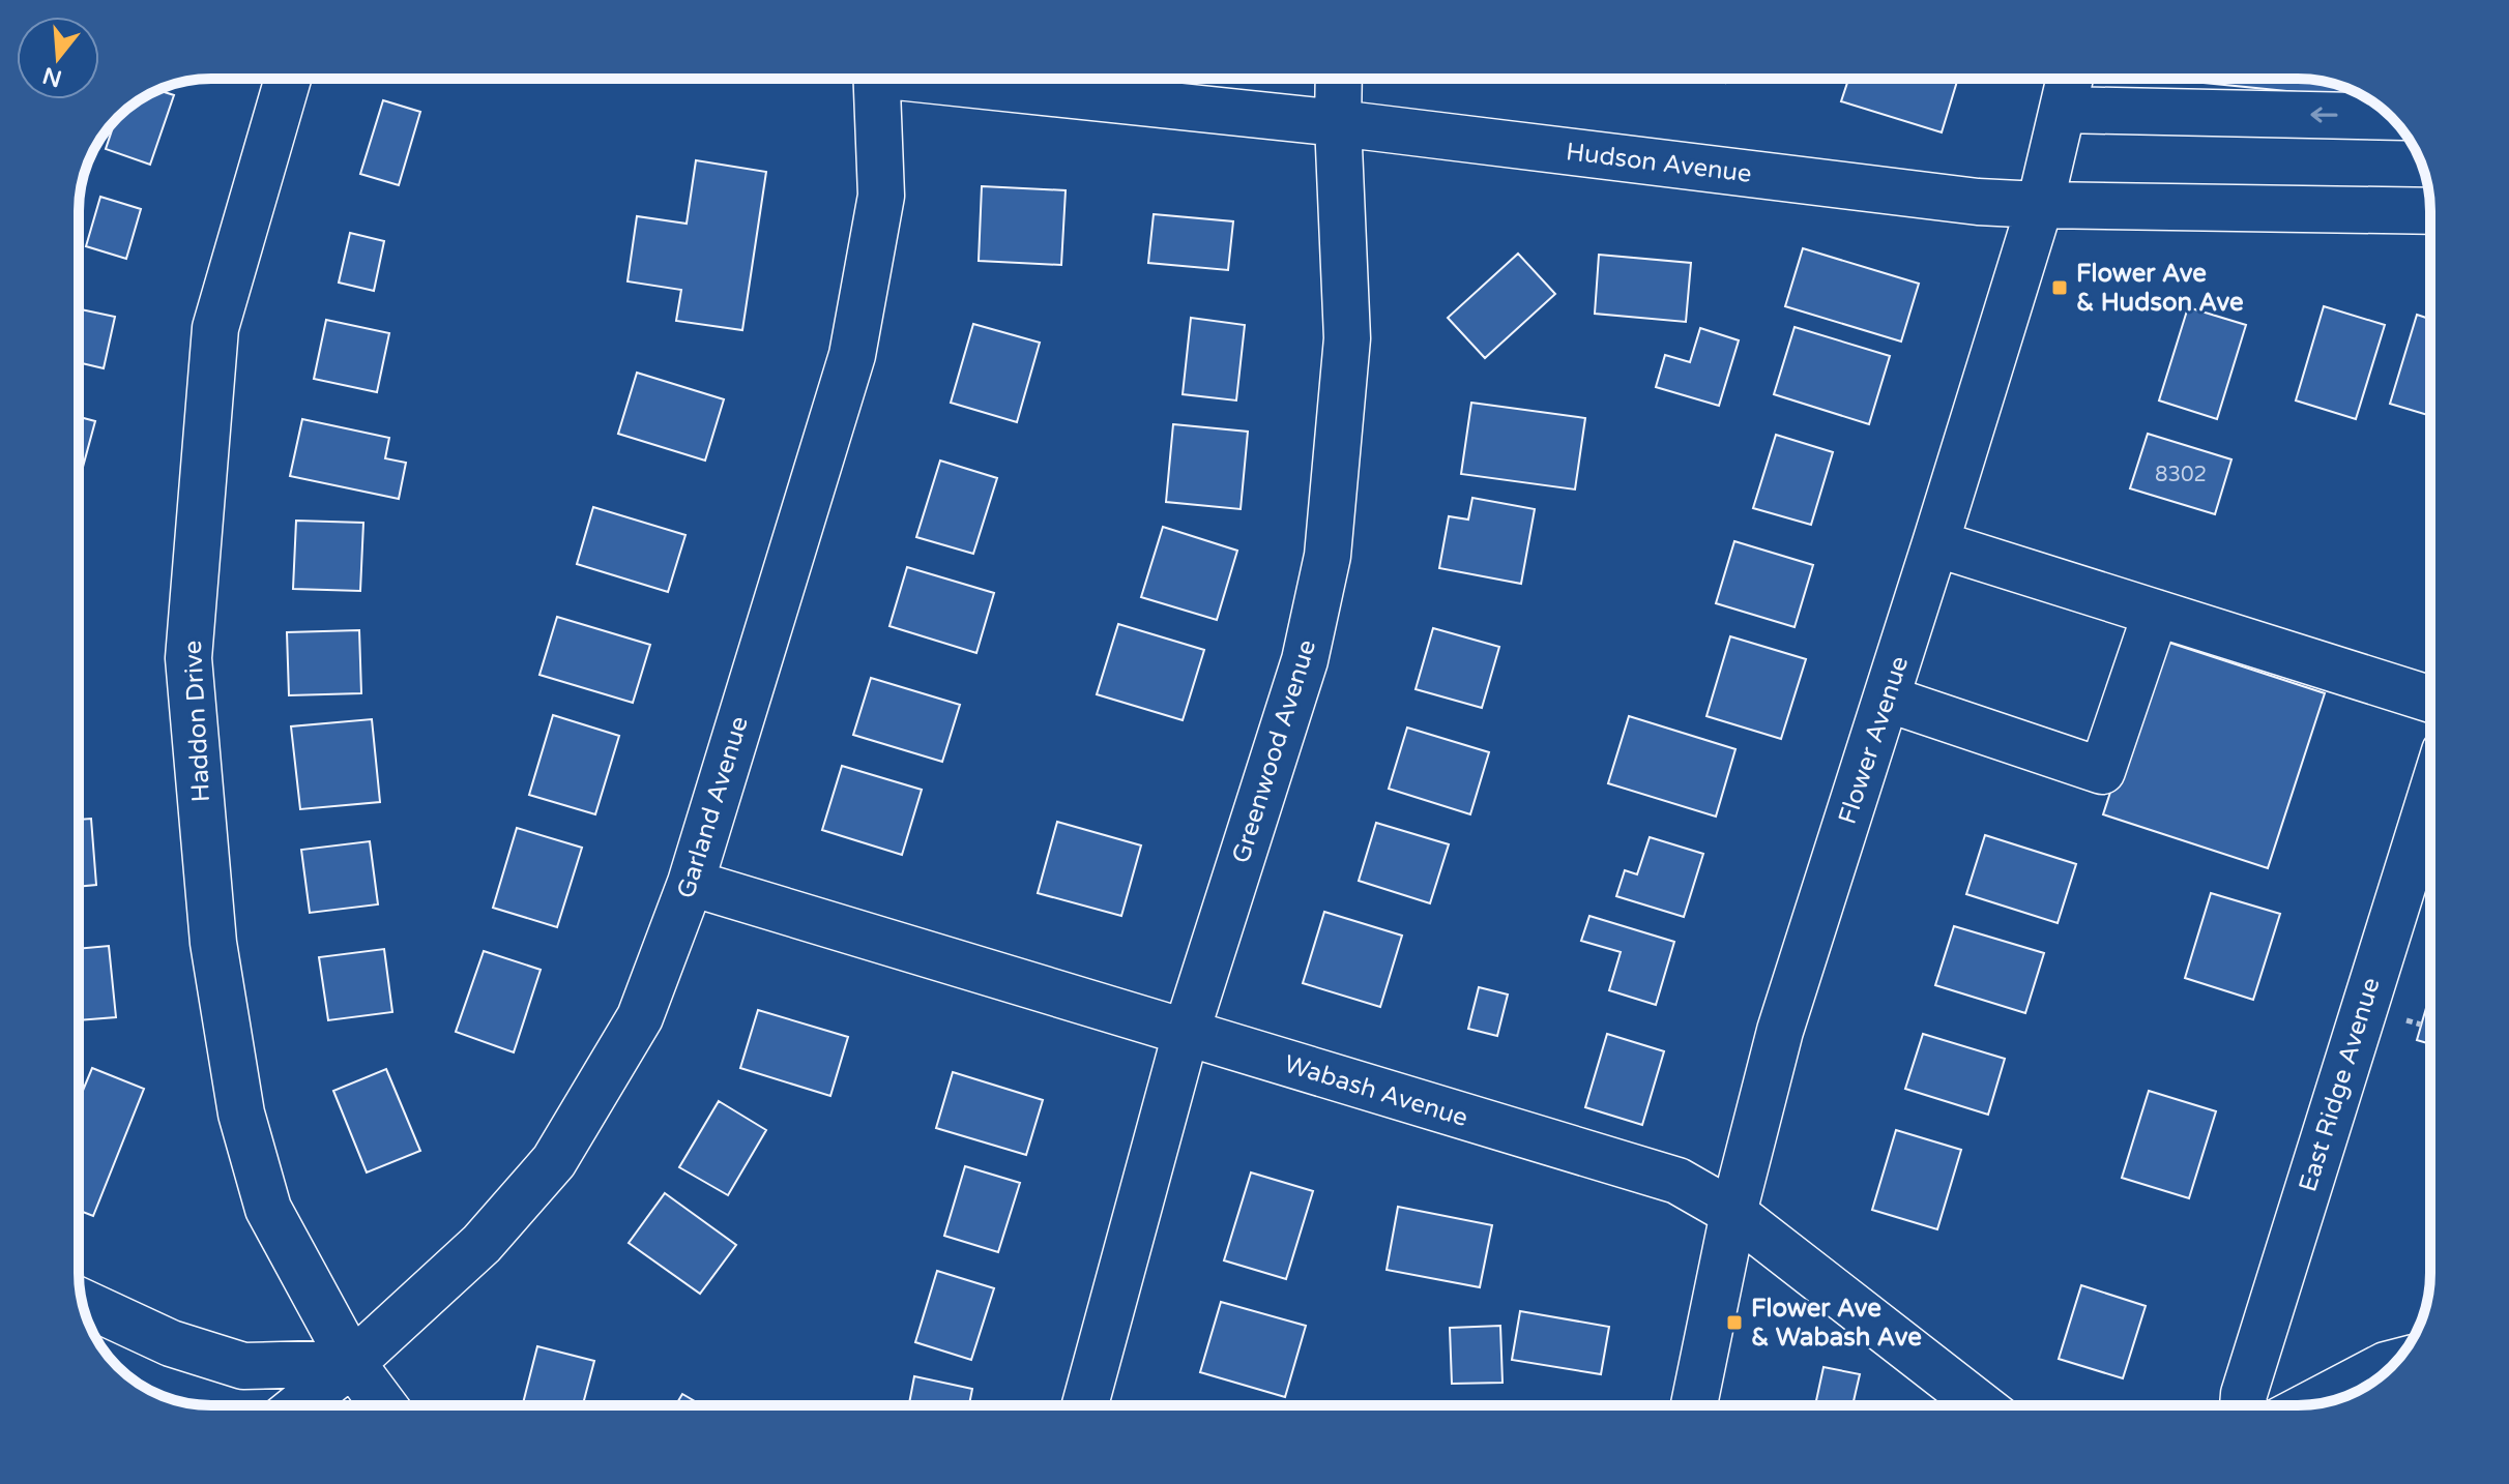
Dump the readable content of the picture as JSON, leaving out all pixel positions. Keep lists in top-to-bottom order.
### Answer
{
  "streets": {
    "street": [
      "Hudson Avenue",
      "Haddon Drive",
      "Flower Avenue",
      "Greenwood Avenue",
      "Garland Avenue",
      "East Ridge Avenue",
      "Wabash Avenue"
    ]
  },
  "crossings": [
    ["Hudson Avenue", "Flower Avenue"],
    ["Hudson Avenue", "Greenwood Avenue"],
    ["Haddon Drive", "Garland Avenue"],
    ["Flower Avenue", "Wabash Avenue"],
    ["Greenwood Avenue", "Wabash Avenue"],
    ["Garland Avenue", "Wabash Avenue"]
  ],
  "places": {
    "transit": ["Flower Ave & Hudson Ave", "Flower Ave & Wabash Ave"]
  },
  "house_numbers": ["8302"],
  "north": "bottom"
}
